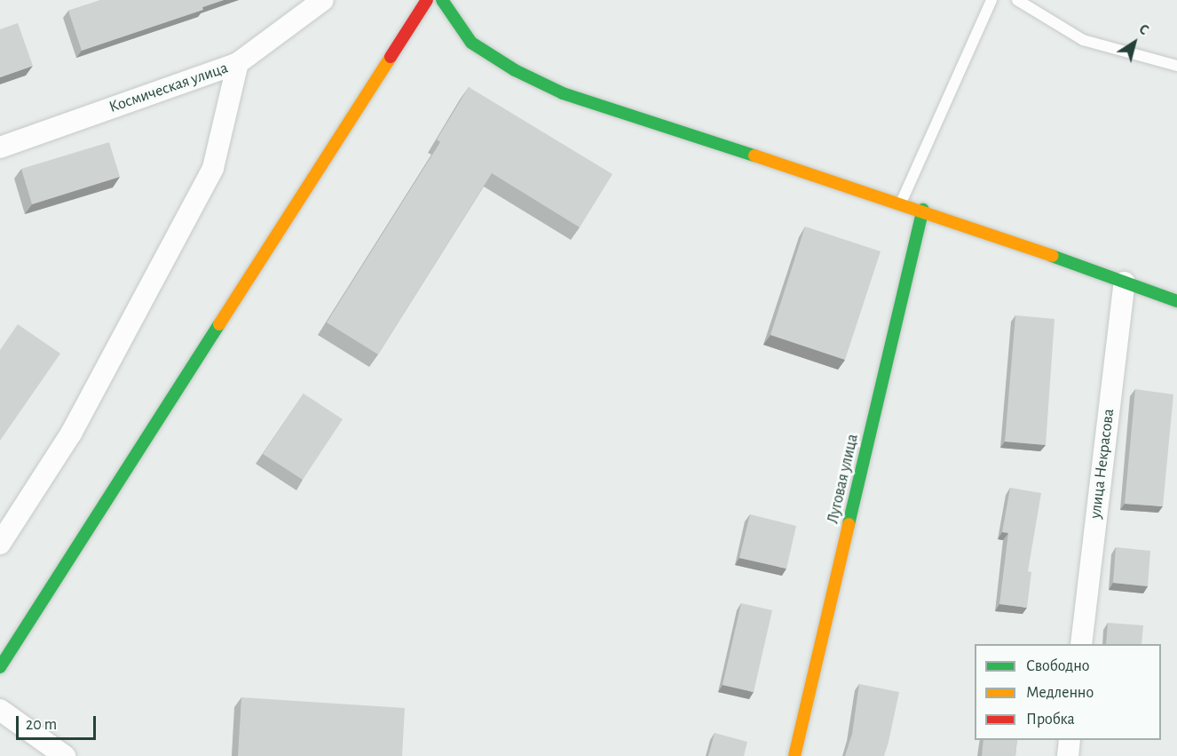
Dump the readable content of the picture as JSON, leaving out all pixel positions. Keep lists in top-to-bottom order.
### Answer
{
  "streets": {
    "street": ["Космическая улица", "улица Некрасова", "Луговая улица"]
  },
  "legend": ["Свободно", "Медленно", "Пробка"],
  "scale_bar": "20 m",
  "north": "top right"
}
